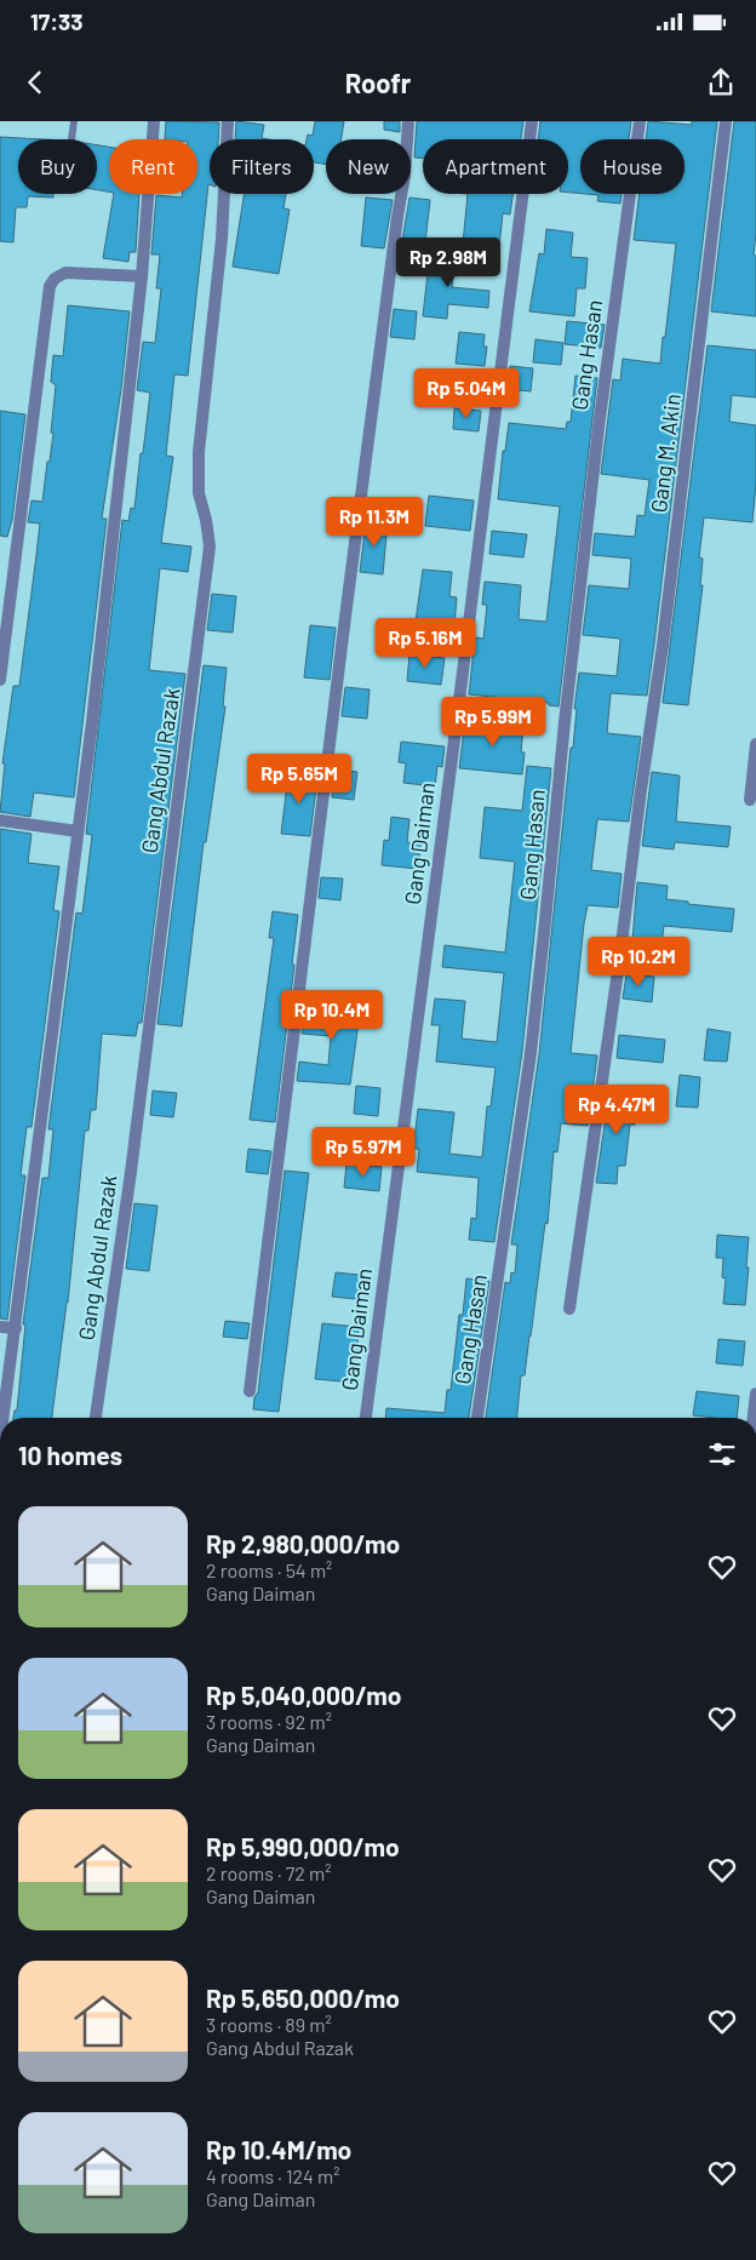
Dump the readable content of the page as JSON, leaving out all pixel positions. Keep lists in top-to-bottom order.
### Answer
{
  "streets": {
    "street": [
      "Gang Hasan",
      "Gang M. Akin",
      "Gang Abdul Razak",
      "Gang Daiman"
    ]
  },
  "page": {
    "status": "17:33",
    "header": "Roofr",
    "chip": [
      "Buy",
      "Rent",
      "Filters",
      "New",
      "Apartment",
      "House"
    ],
    "price": [
      "Rp 2.98M",
      "Rp 5.04M",
      "Rp 11.3M",
      "Rp 5.16M",
      "Rp 5.99M",
      "Rp 5.65M",
      "Rp 10.2M",
      "Rp 10.4M",
      "Rp 4.47M",
      "Rp 5.97M"
    ],
    "heading": "10 homes",
    "list": [
      {
        "name": "Rp 2,980,000/mo",
        "note": "2 rooms · 54 m² · Gang Daiman"
      },
      {
        "name": "Rp 5,040,000/mo",
        "note": "3 rooms · 92 m² · Gang Daiman"
      },
      {
        "name": "Rp 5,990,000/mo",
        "note": "2 rooms · 72 m² · Gang Daiman"
      },
      {
        "name": "Rp 5,650,000/mo",
        "note": "3 rooms · 89 m² · Gang Abdul Razak"
      },
      {
        "name": "Rp 10.4M/mo",
        "note": "4 rooms · 124 m² · Gang Daiman"
      }
    ]
  }
}
